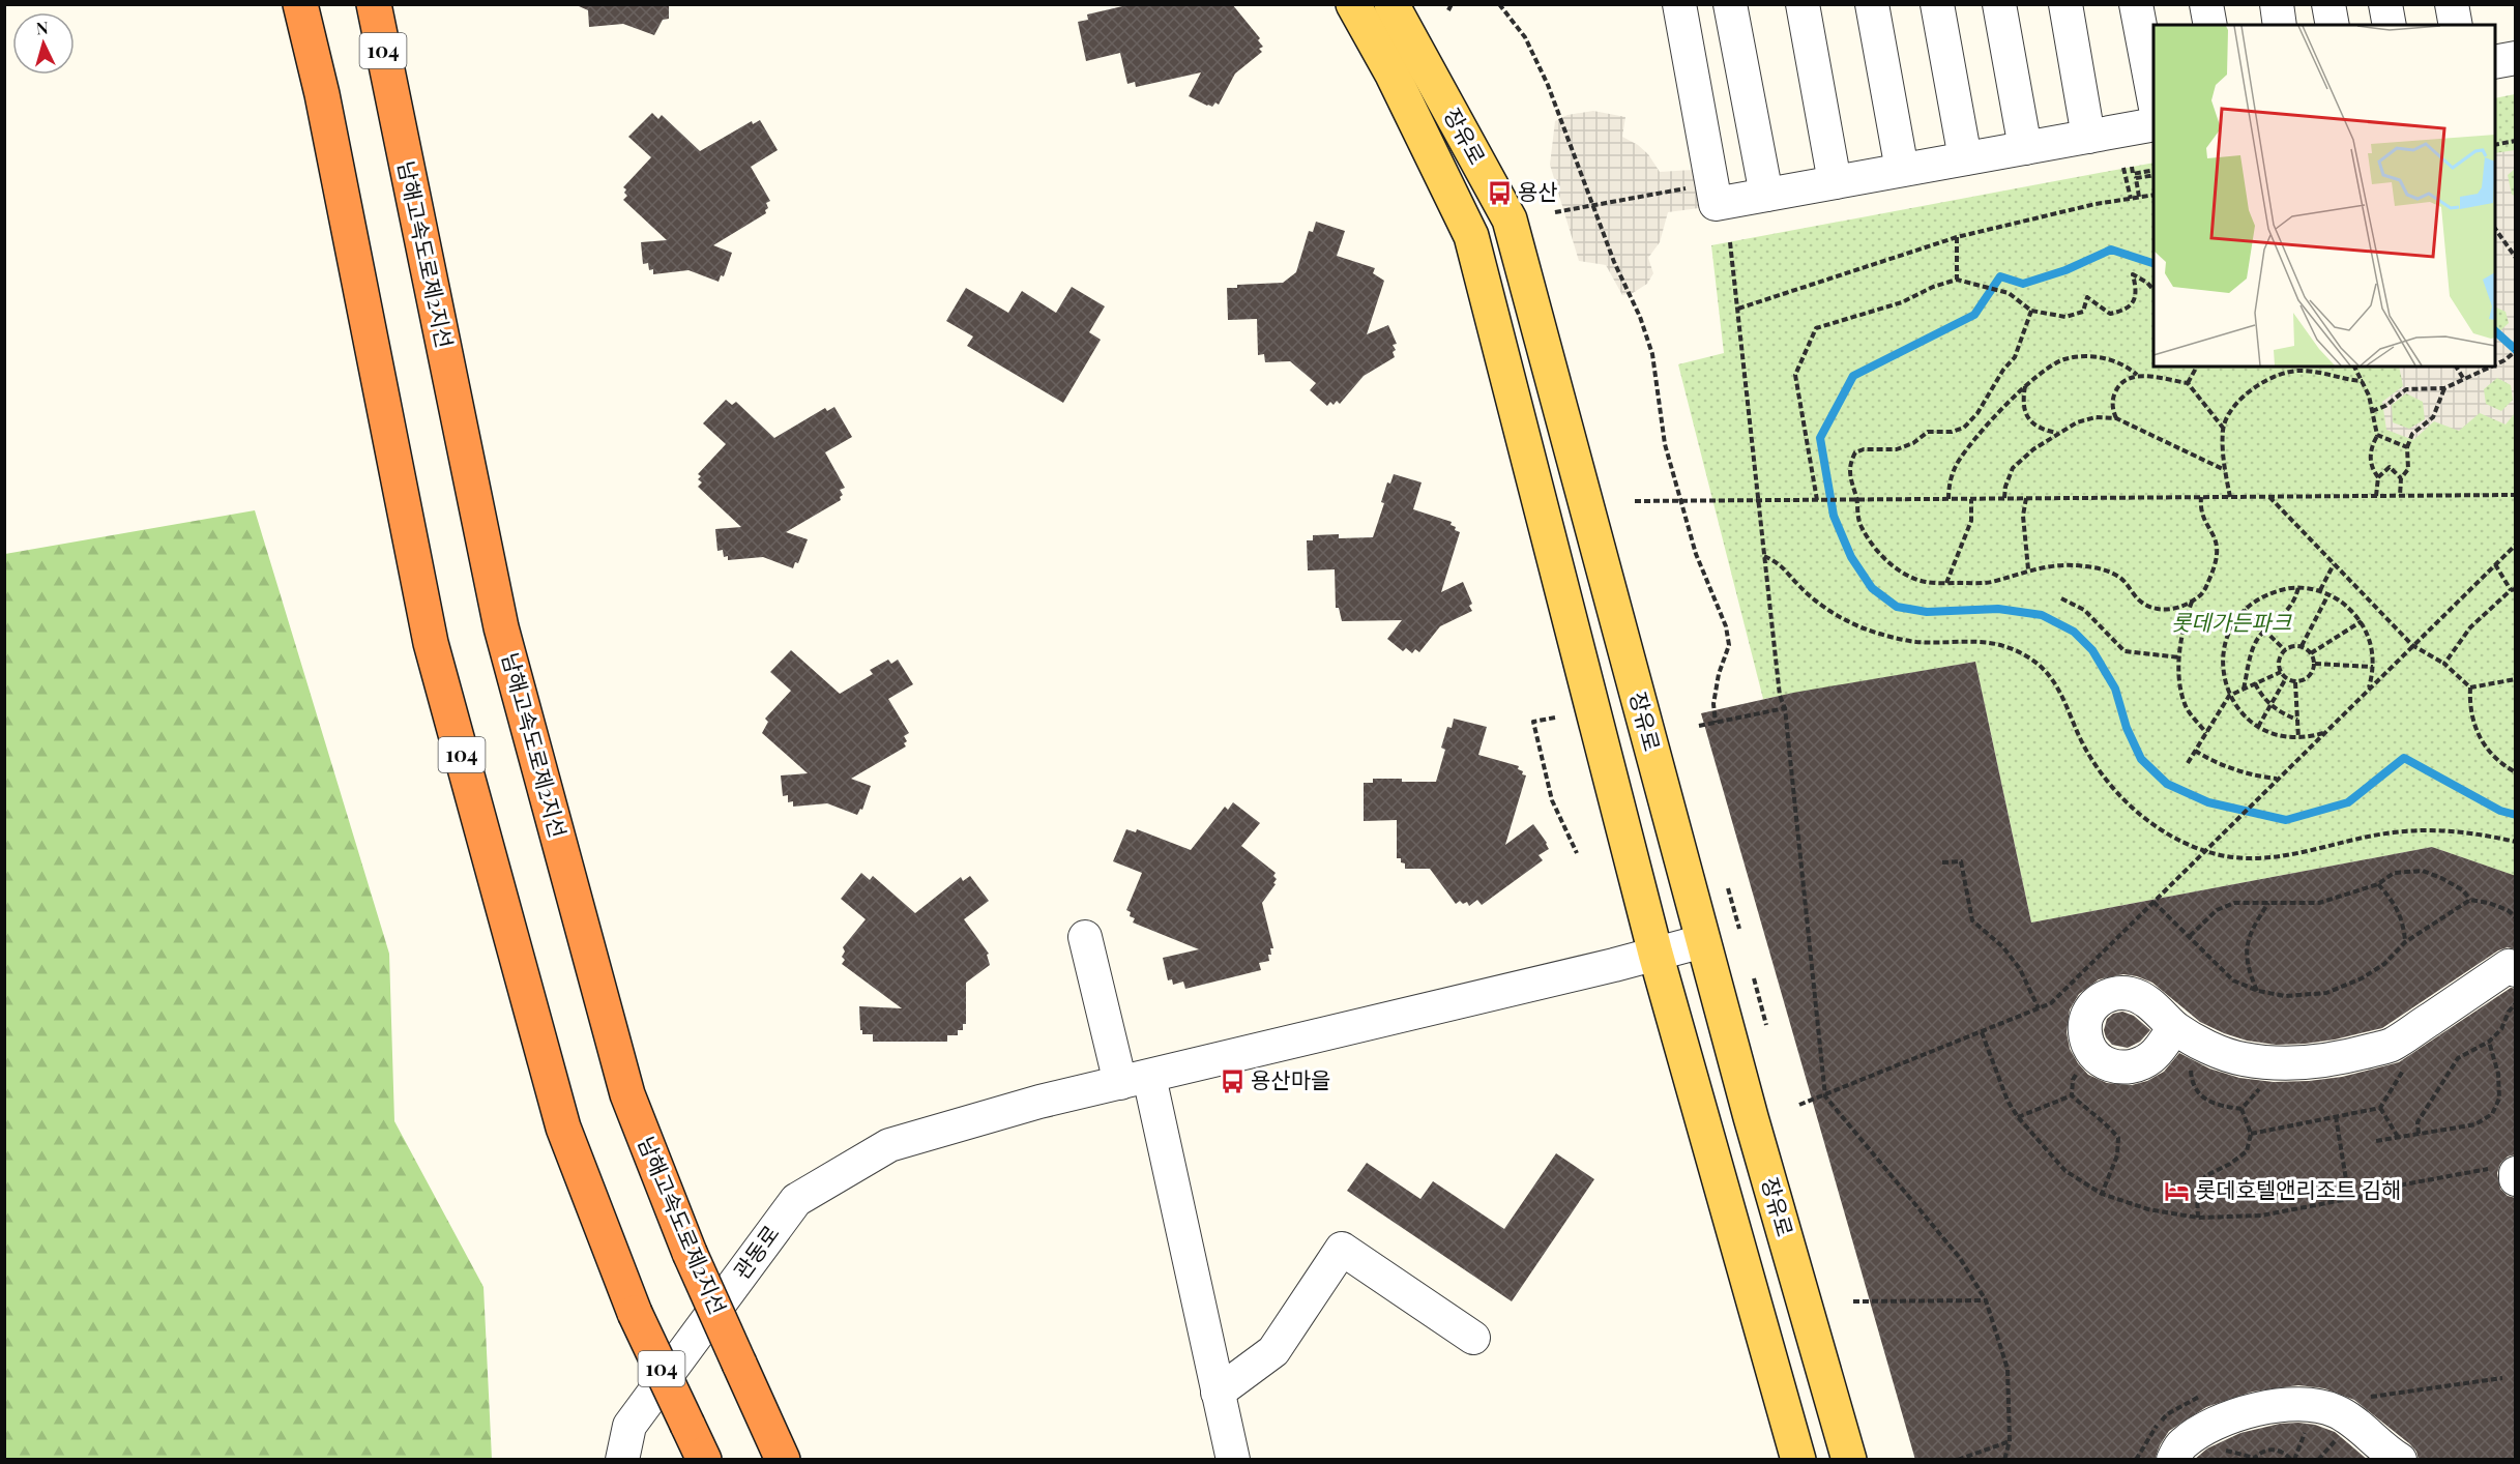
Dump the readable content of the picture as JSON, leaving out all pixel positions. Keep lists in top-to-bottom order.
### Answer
{
  "streets": {
    "highway": ["104", "남해고속도로제2지선"],
    "main road": ["장유로"],
    "street": ["관동로"]
  },
  "parks": ["롯데가든파크"],
  "places": {
    "bus stop": ["용산", "용산마을"],
    "hotel": ["롯데호텔앤리조트 김해"]
  },
  "north": "top"
}
